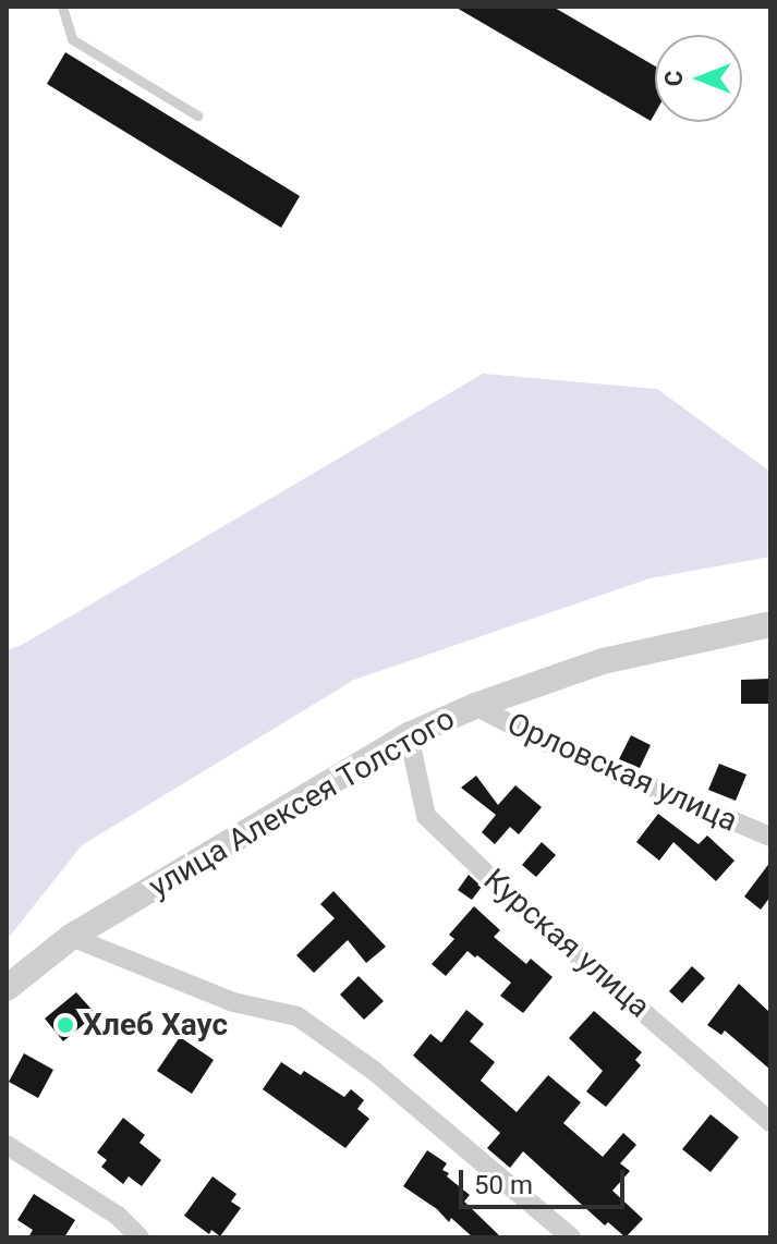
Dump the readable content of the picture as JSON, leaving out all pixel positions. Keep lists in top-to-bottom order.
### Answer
{
  "streets": {
    "street": ["Орловская улица", "улица Алексея Толстого", "Курская улица"]
  },
  "crossings": [
    ["Орловская улица", "улица Алексея Толстого"],
    ["улица Алексея Толстого", "Курская улица"]
  ],
  "places": ["Хлеб Хаус"],
  "scale_bar": "50 m",
  "north": "left"
}
